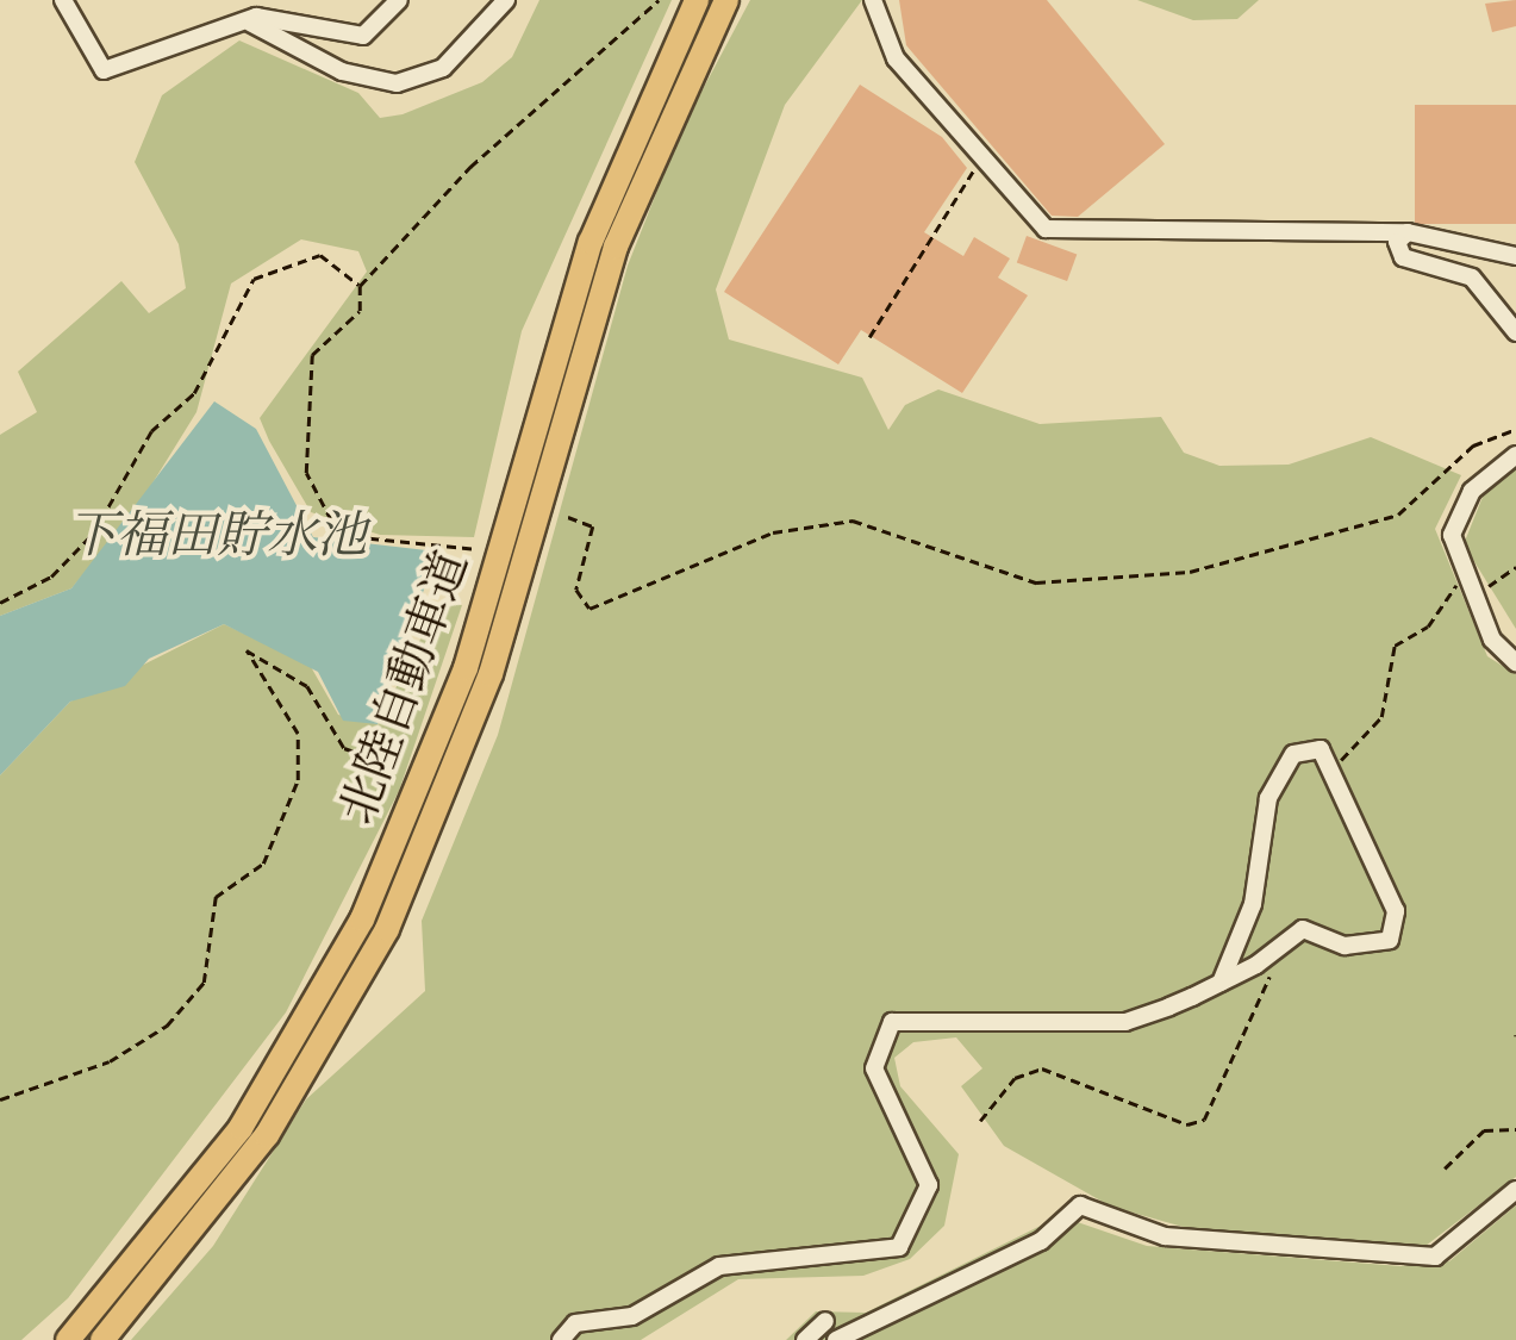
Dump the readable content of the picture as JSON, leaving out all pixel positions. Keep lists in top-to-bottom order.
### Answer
{
  "streets": {
    "highway": ["北陸自動車道"]
  },
  "water": ["下福田貯水池"]
}
